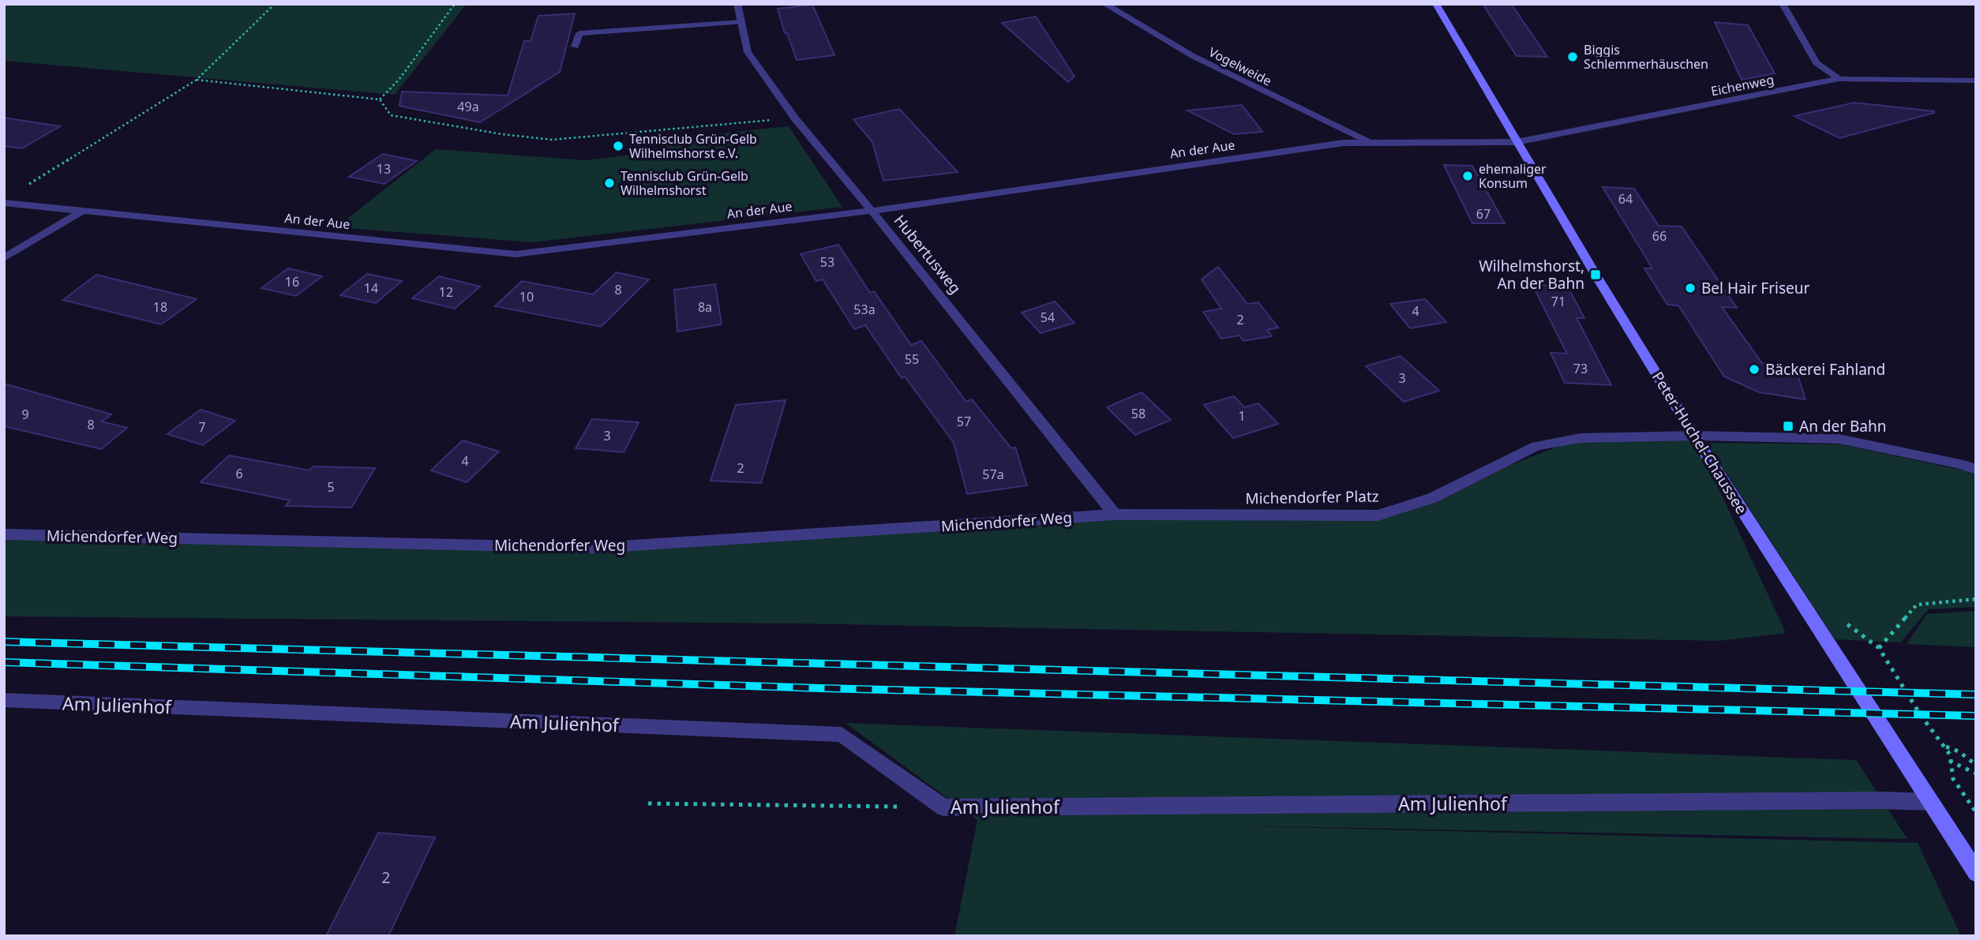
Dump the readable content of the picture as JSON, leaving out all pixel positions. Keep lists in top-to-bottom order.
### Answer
{
  "streets": {
    "street": [
      "Vogelweide",
      "Eichenweg",
      "An der Aue",
      "Hubertusweg",
      "Peter-Huchel-Chaussee",
      "Michendorfer Platz",
      "Michendorfer Weg",
      "Am Julienhof"
    ]
  },
  "crossings": [
    ["Vogelweide", "An der Aue"],
    ["Eichenweg", "An der Aue"],
    ["Eichenweg", "Peter-Huchel-Chaussee"],
    ["An der Aue", "Hubertusweg"],
    ["An der Aue", "Peter-Huchel-Chaussee"],
    ["Hubertusweg", "Michendorfer Platz"],
    ["Hubertusweg", "Michendorfer Weg"],
    ["Peter-Huchel-Chaussee", "Michendorfer Platz"],
    ["Peter-Huchel-Chaussee", "Am Julienhof"],
    ["Michendorfer Platz", "Michendorfer Weg"]
  ],
  "places": {
    "other": [
      "Biggis Schlemmerhäuschen",
      "Tennisclub Grün-Gelb Wilhelmshorst e.V.",
      "ehemaliger Konsum",
      "Tennisclub Grün-Gelb Wilhelmshorst",
      "Bel Hair Friseur",
      "Bäckerei Fahland"
    ],
    "transit": ["Wilhelmshorst, An der Bahn", "An der Bahn"]
  },
  "house_numbers": [
    "49a",
    "13",
    "64",
    "67",
    "66",
    "53",
    "16",
    "14",
    "8",
    "12",
    "10",
    "71",
    "18",
    "8a",
    "53a",
    "4",
    "54",
    "2",
    "55",
    "73",
    "3",
    "58",
    "9",
    "1",
    "57",
    "8",
    "7",
    "3",
    "4",
    "2",
    "6",
    "57a",
    "5",
    "2"
  ]
}
